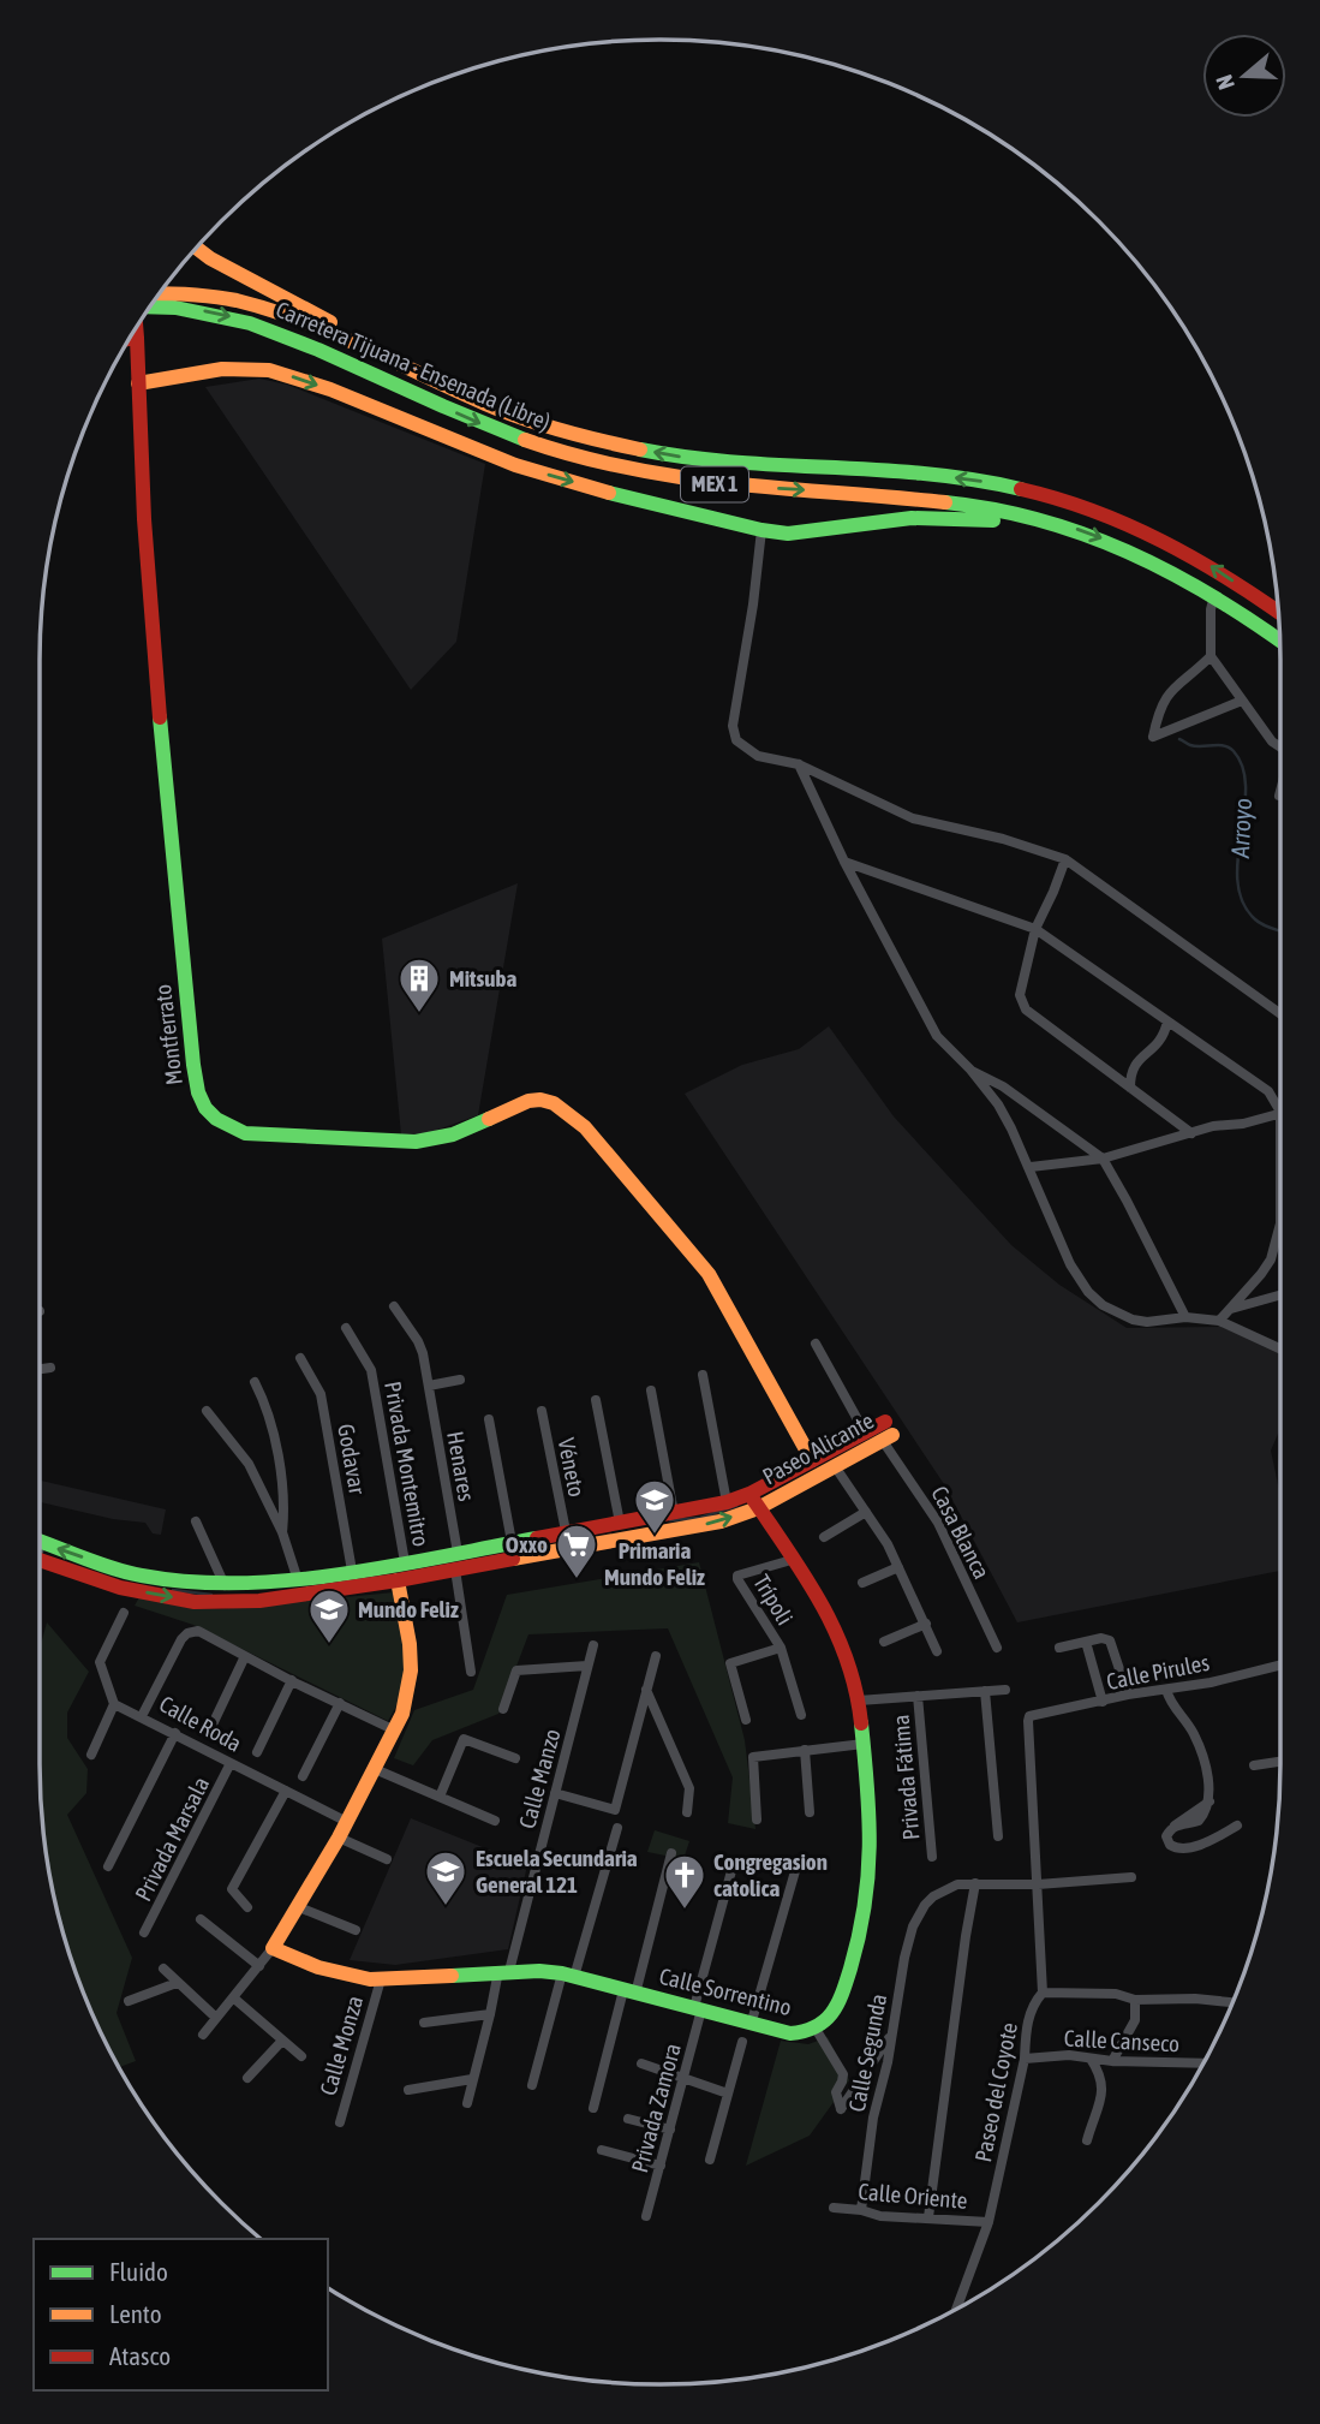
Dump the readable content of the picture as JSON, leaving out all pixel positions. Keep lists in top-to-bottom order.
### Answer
{
  "streets": {
    "main road": [
      "Carretera Tijuana - Ensenada (Libre)",
      "MEX 1",
      "Montferrato",
      "Paseo Alicante",
      "Calle Sorrentino"
    ],
    "street": [
      "Godavar",
      "Privada Montemitro",
      "Henares",
      "Véneto",
      "Casa Blanca",
      "Trípoli",
      "Calle Pirules",
      "Calle Roda",
      "Privada Fátima",
      "Calle Manzo",
      "Privada Marsala",
      "Calle Canseco",
      "Calle Monza",
      "Calle Segunda",
      "Paseo del Coyote",
      "Privada Zamora",
      "Calle Oriente"
    ]
  },
  "crossings": [
    ["Montferrato", "Paseo Alicante"],
    ["Paseo Alicante", "Godavar"],
    ["Paseo Alicante", "Privada Montemitro"],
    ["Paseo Alicante", "Henares"],
    ["Paseo Alicante", "Véneto"],
    ["Paseo Alicante", "Casa Blanca"],
    ["Paseo Alicante", "Calle Sorrentino"],
    ["Trípoli", "Calle Sorrentino"],
    ["Calle Pirules", "Paseo del Coyote"],
    ["Calle Roda", "Privada Marsala"],
    ["Privada Fátima", "Calle Sorrentino"],
    ["Calle Manzo", "Calle Sorrentino"],
    ["Calle Sorrentino", "Calle Monza"],
    ["Calle Sorrentino", "Privada Zamora"],
    ["Calle Canseco", "Paseo del Coyote"],
    ["Calle Segunda", "Calle Oriente"],
    ["Paseo del Coyote", "Calle Oriente"]
  ],
  "water": ["Arroyo"],
  "places": {
    "building": ["Mitsuba"],
    "school or university": ["Primaria Mundo Feliz", "Mundo Feliz", "Escuela Secundaria General 121"],
    "supermarket": ["Oxxo"],
    "church": ["Congregasion catolica"]
  },
  "legend": ["Fluido", "Lento", "Atasco"],
  "north": "left"
}
